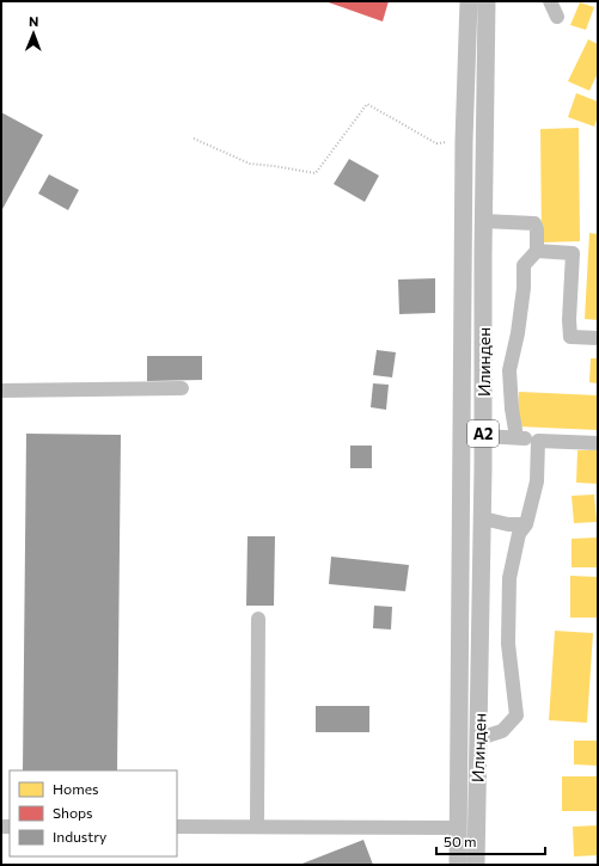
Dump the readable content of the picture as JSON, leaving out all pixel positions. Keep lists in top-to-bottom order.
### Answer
{
  "streets": {
    "main road": ["Илинден", "A2"]
  },
  "legend": ["Homes", "Shops", "Industry"],
  "scale_bar": "50 m",
  "north": "top"
}
